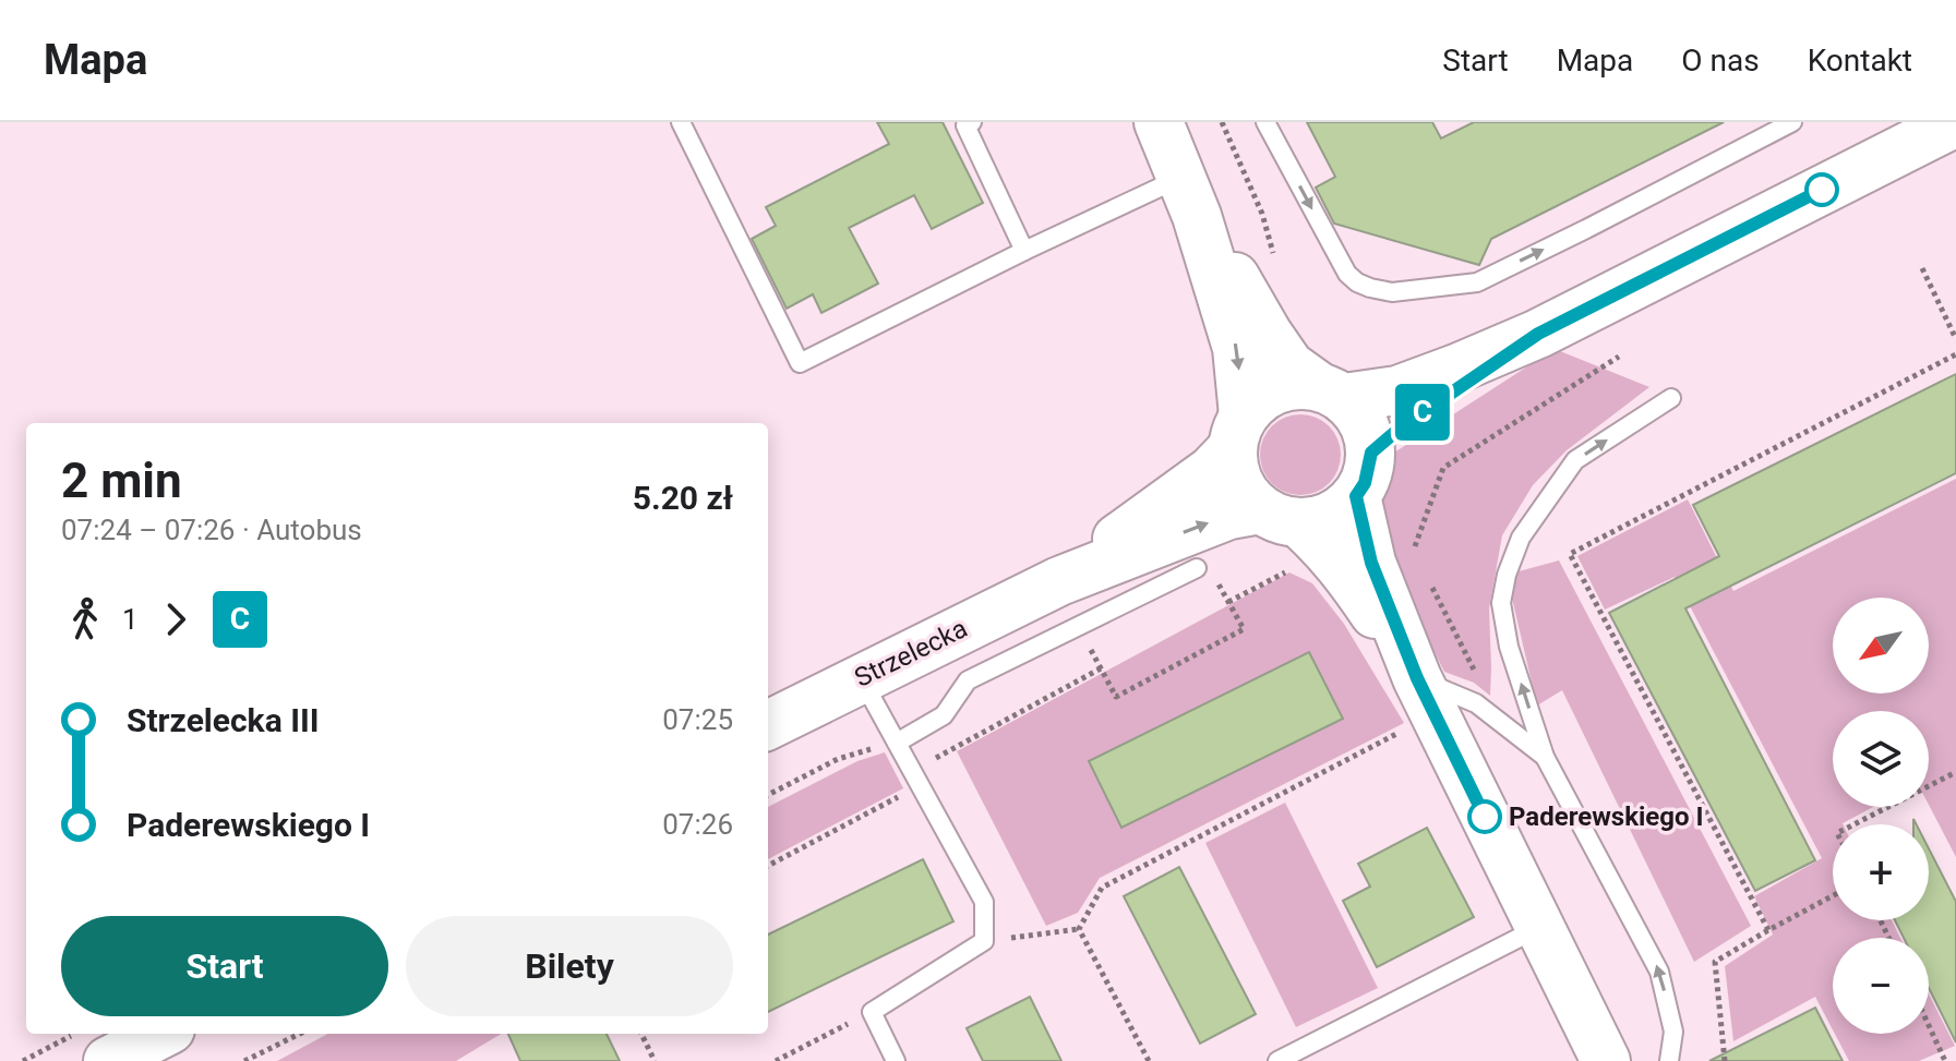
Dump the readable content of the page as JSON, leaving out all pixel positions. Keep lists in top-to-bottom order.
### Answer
{
  "streets": {
    "street": ["Strzelecka"]
  },
  "places": ["Paderewskiego I"],
  "lines": ["bus line C"],
  "north": "bottom left",
  "page": {
    "header": "Mapa",
    "nav": [
      "Start",
      "Mapa",
      "O nas",
      "Kontakt"
    ],
    "on_map": "C",
    "heading": ["2 min", "07:24 – 07:26 · Autobus", "5.20 zł"],
    "legs": ["1", "C"],
    "map_buttons": ["+", "−"],
    "list": [
      {
        "name": "Strzelecka III",
        "value": "07:25"
      },
      {
        "name": "Paderewskiego I",
        "value": "07:26"
      }
    ],
    "buttons": ["Start", "Bilety"]
  }
}
